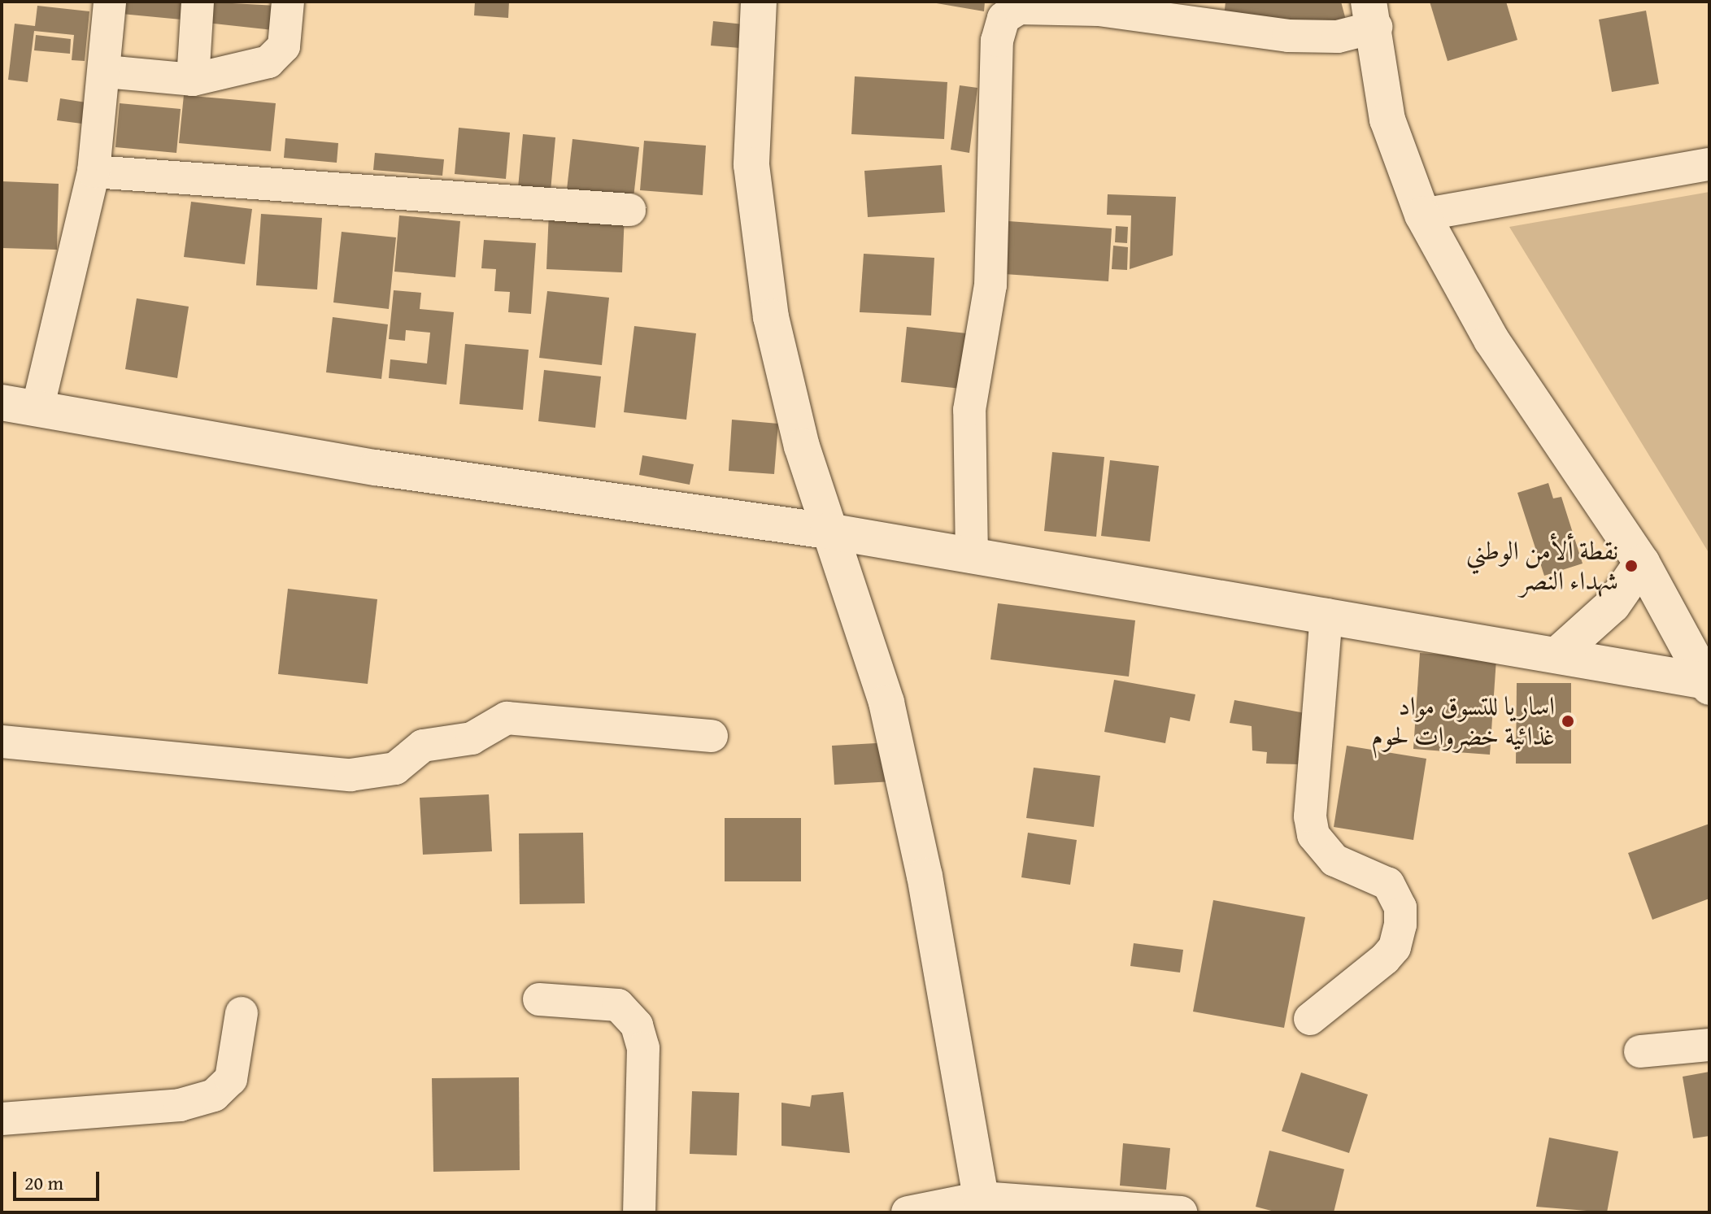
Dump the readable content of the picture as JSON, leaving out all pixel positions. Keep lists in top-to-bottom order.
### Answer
{
  "places": ["نقطة ألأمن الوطني شهداء النصر", "اساريا للتسوق مواد غذائية خضروات لحوم"],
  "scale_bar": "20 m"
}
